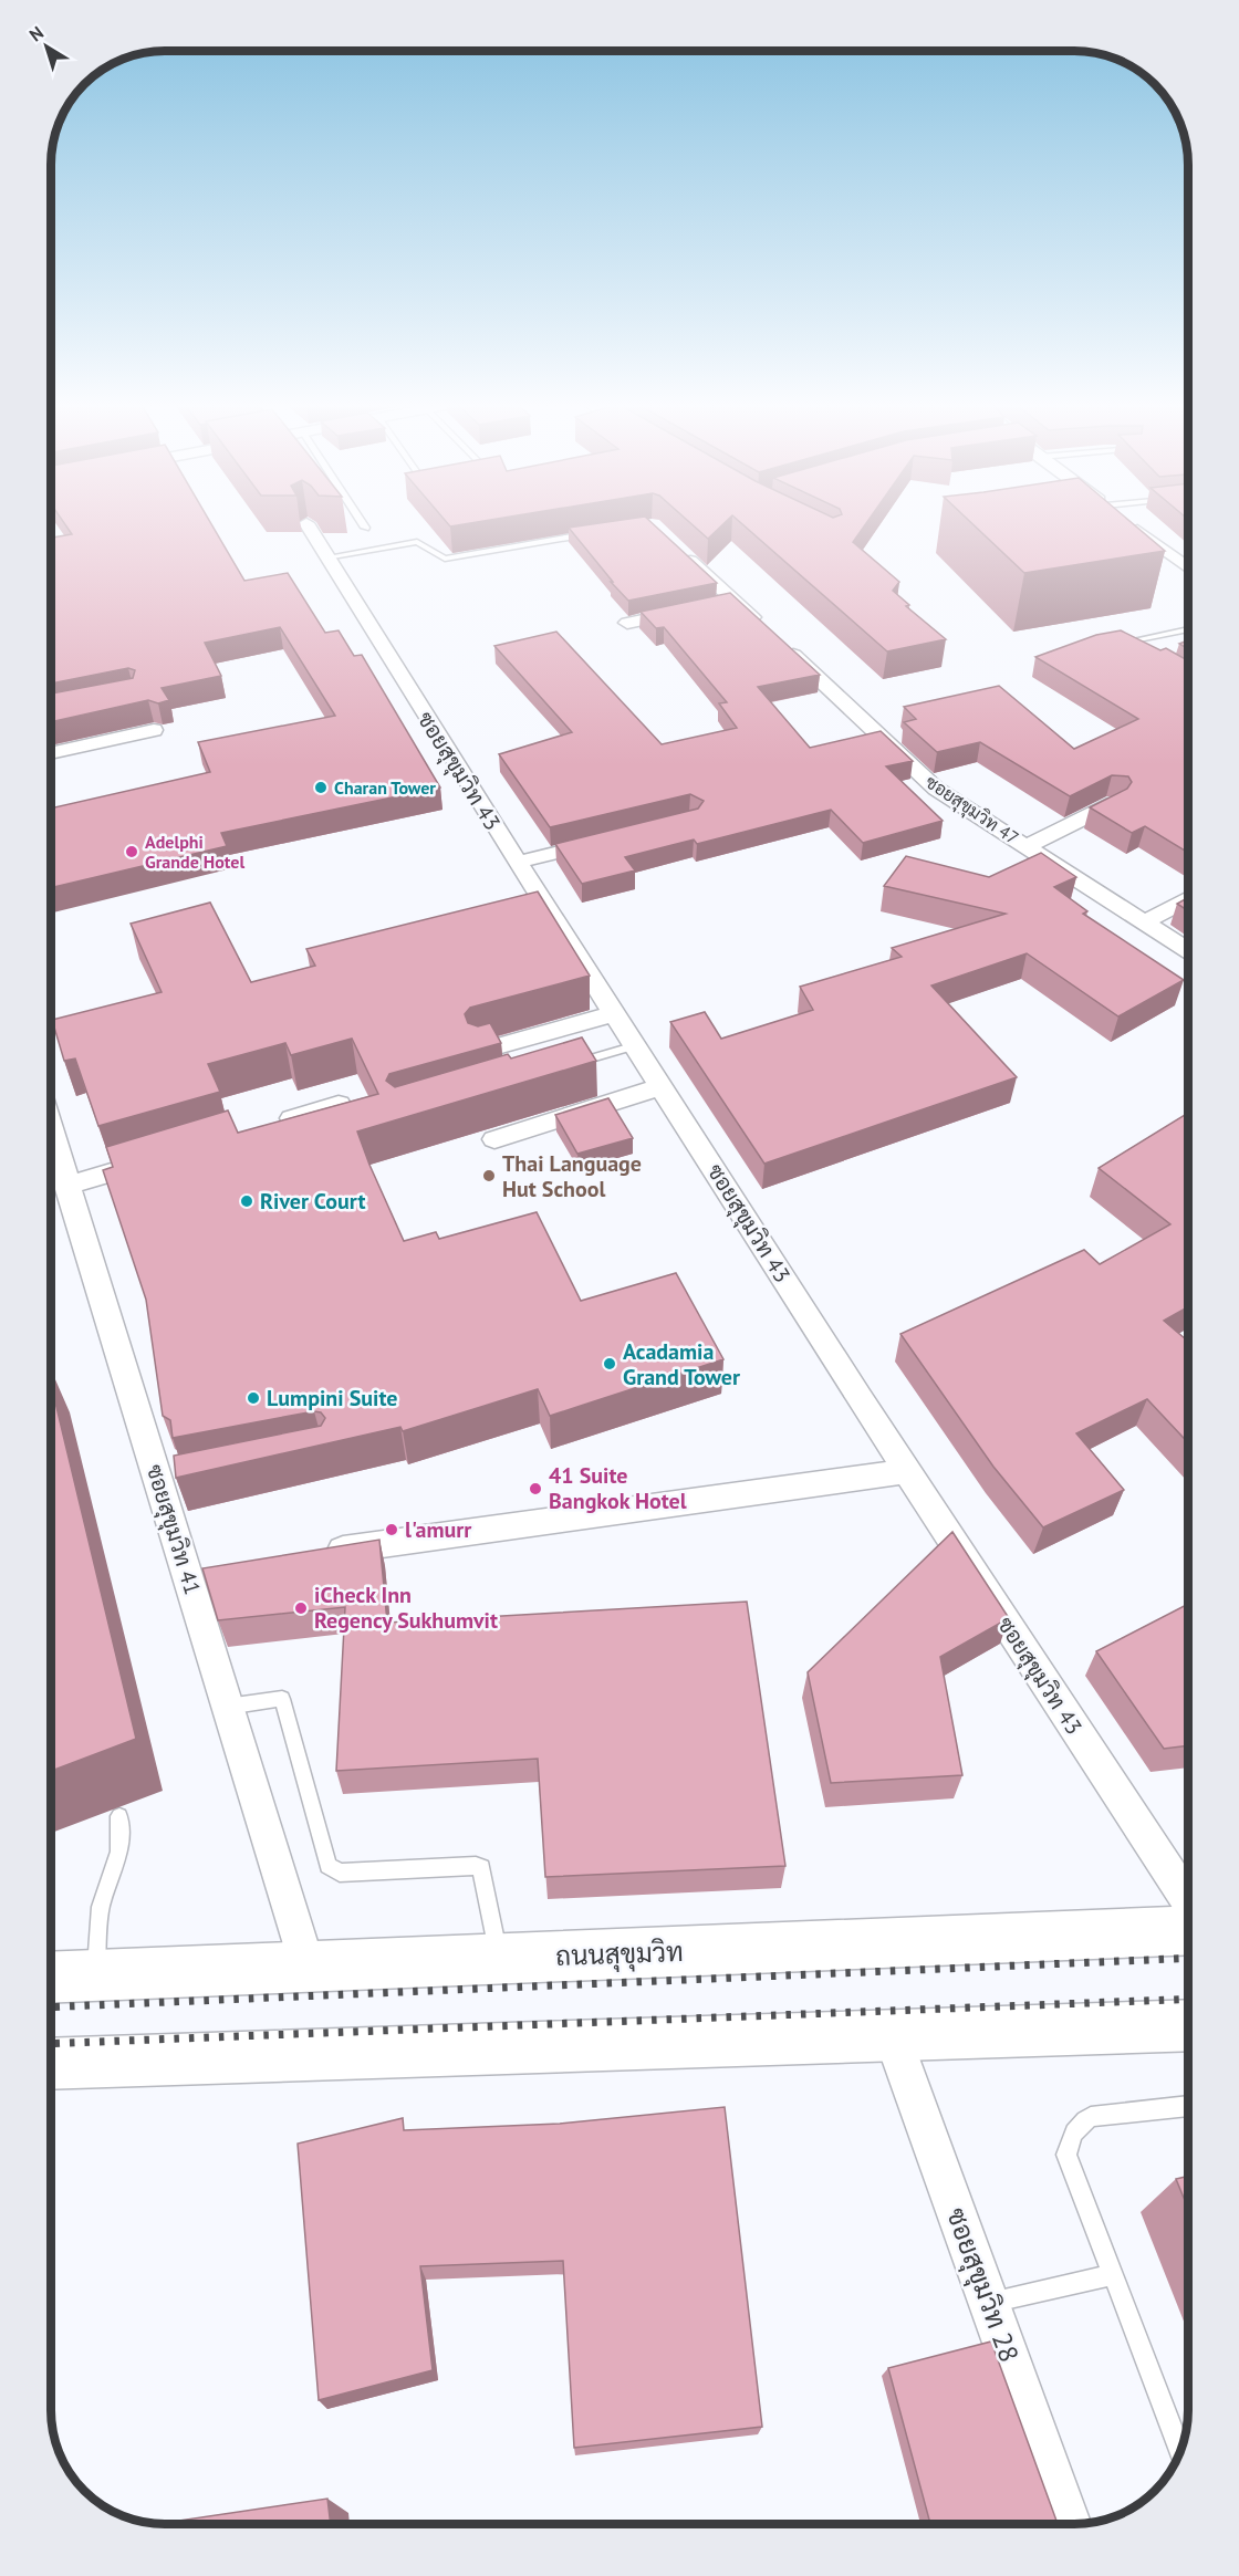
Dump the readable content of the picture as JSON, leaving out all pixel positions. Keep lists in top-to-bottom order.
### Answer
{
  "streets": {
    "main road": ["ถนนสุขุมวิท"],
    "street": [
      "ซอยสุขุมวิท 43",
      "ซอยสุขุมวิท 47",
      "ซอยสุขุมวิท 41",
      "ซอยสุขุมวิท 28"
    ]
  },
  "crossings": [
    ["ซอยสุขุมวิท 41", "ถนนสุขุมวิท"]
  ],
  "places": [
    "Charan Tower",
    "Adelphi Grande Hotel",
    "Thai Language Hut School",
    "River Court",
    "Acadamia Grand Tower",
    "Lumpini Suite",
    "41 Suite Bangkok Hotel",
    "l'amurr",
    "iCheck Inn Regency Sukhumvit"
  ],
  "north": "top left"
}
